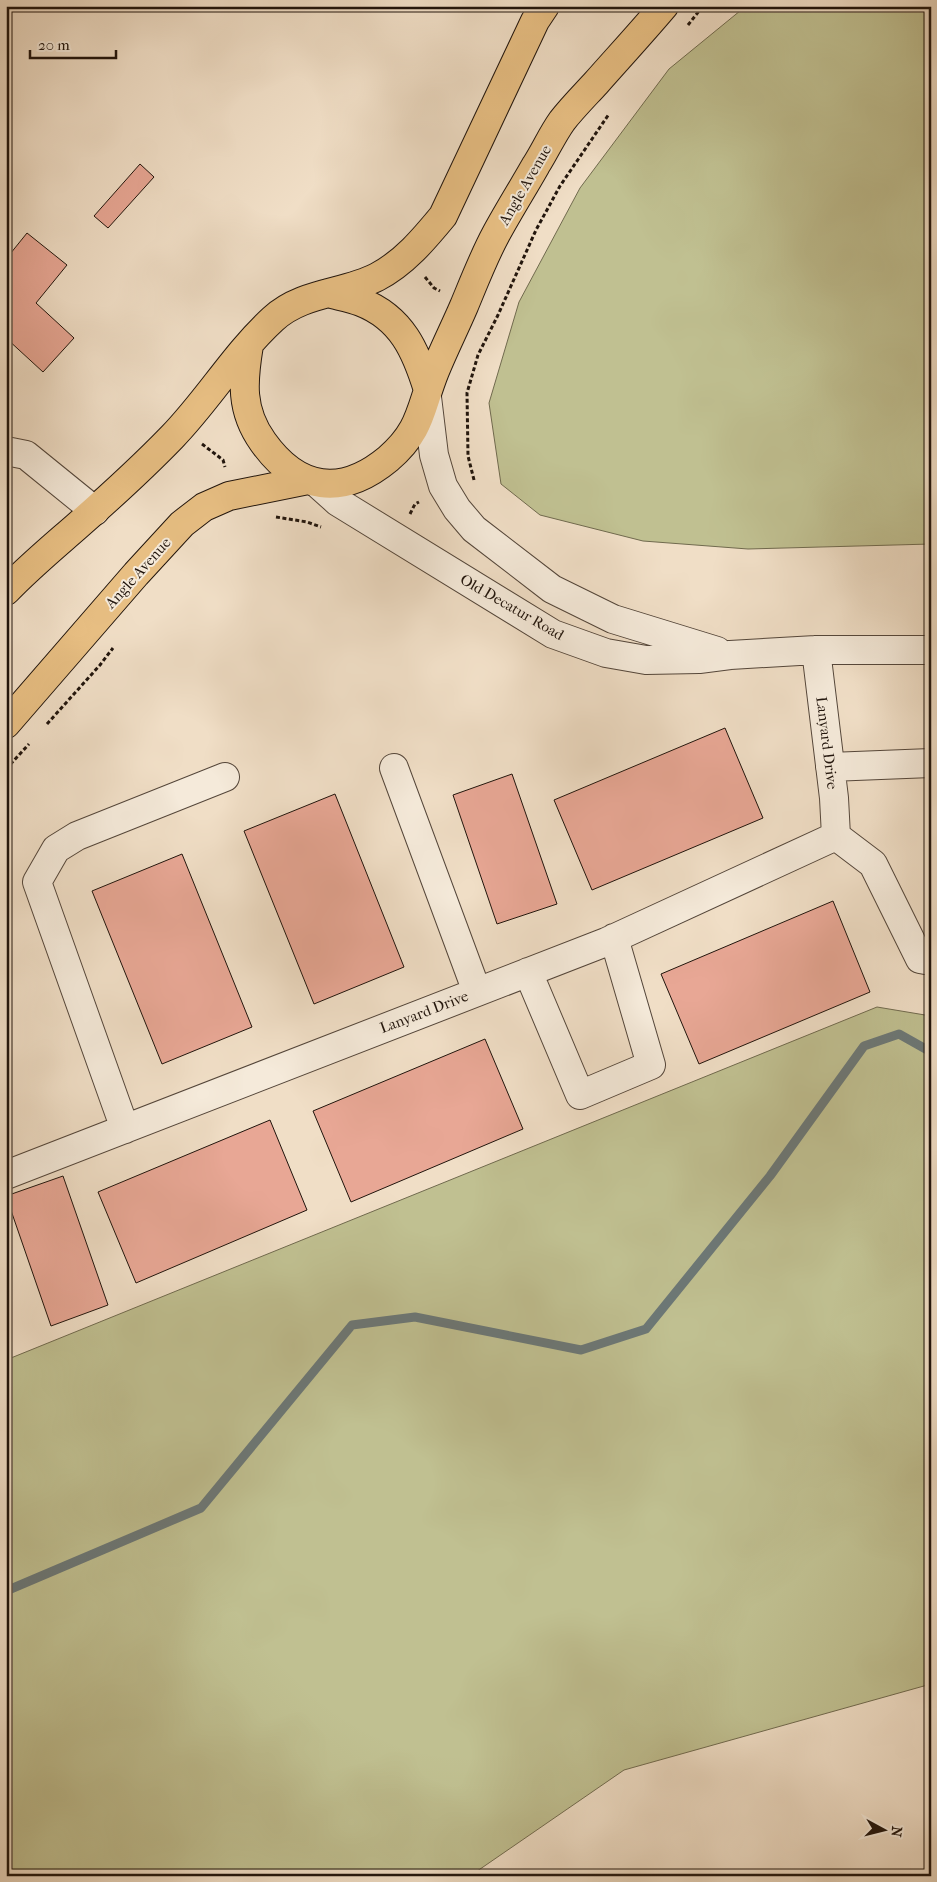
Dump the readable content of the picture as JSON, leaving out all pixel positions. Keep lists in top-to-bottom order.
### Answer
{
  "streets": {
    "main road": ["Angle Avenue"],
    "street": ["Old Decatur Road", "Lanyard Drive"]
  },
  "crossings": [
    ["Angle Avenue", "Old Decatur Road"],
    ["Old Decatur Road", "Lanyard Drive"]
  ],
  "scale_bar": "20 m",
  "north": "right"
}
